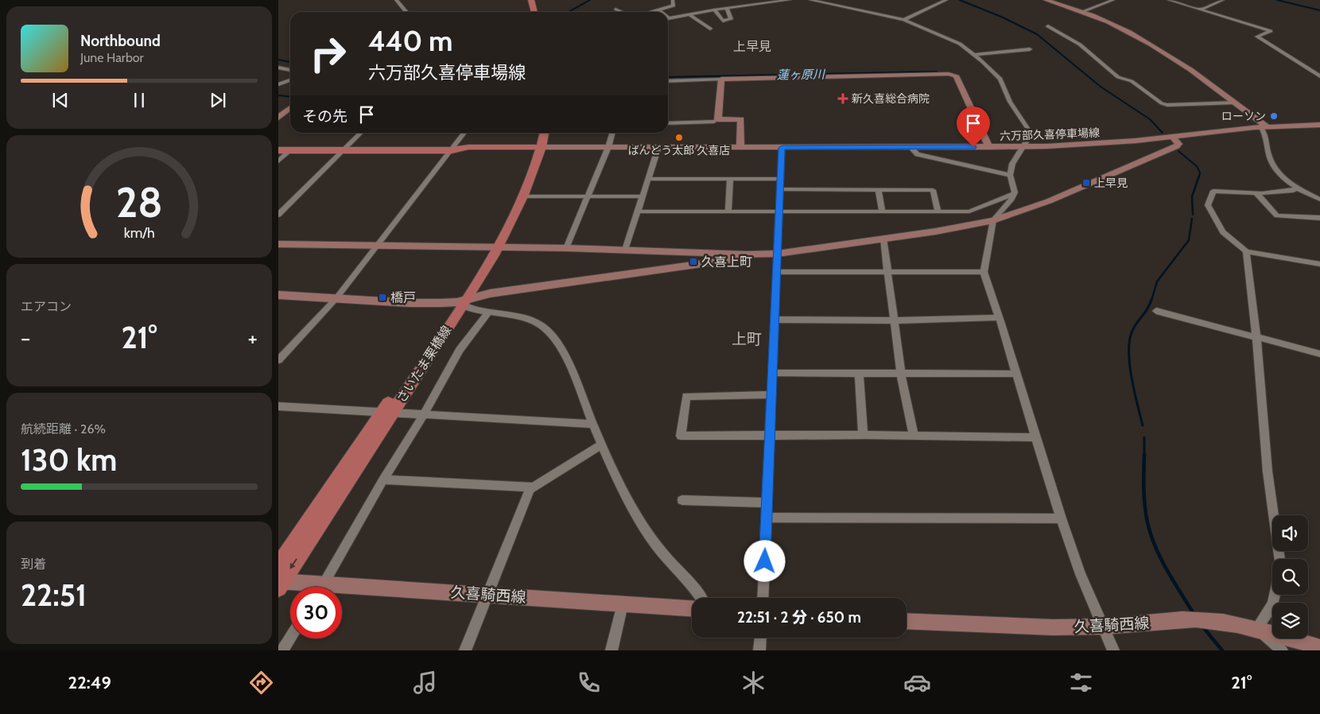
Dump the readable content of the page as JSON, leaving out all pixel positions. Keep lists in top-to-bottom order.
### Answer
{
  "streets": {
    "main road": ["さいたま栗橋線"],
    "street": ["六万部久喜停車場線", "久喜騎西線"]
  },
  "crossings": [
    ["六万部久喜停車場線", "さいたま栗橋線"],
    ["さいたま栗橋線", "久喜騎西線"]
  ],
  "districts": ["上早見", "上町"],
  "water": ["蓮ヶ原川"],
  "places": {
    "health": ["新久喜総合病院"],
    "other": ["ローソン", "ばんどう太郎 久喜店"],
    "transit": ["上早見", "久喜上町", "橋戸"]
  },
  "page": {
    "turn": ["440 m", "六万部久喜停車場線"],
    "song": ["Northbound", "June Harbor"],
    "then": "その先",
    "tile": [
      "エアコン",
      ["航続距離 · 26%", "130 km"],
      ["到着", "22:51"]
    ],
    "heat": ["−", "21°", "+"],
    "limit": "30",
    "trip": "22:51 · 2 分 · 650 m",
    "tabs": ["22:49", "21°"],
    "gauge": ["28", "km/h"]
  }
}
